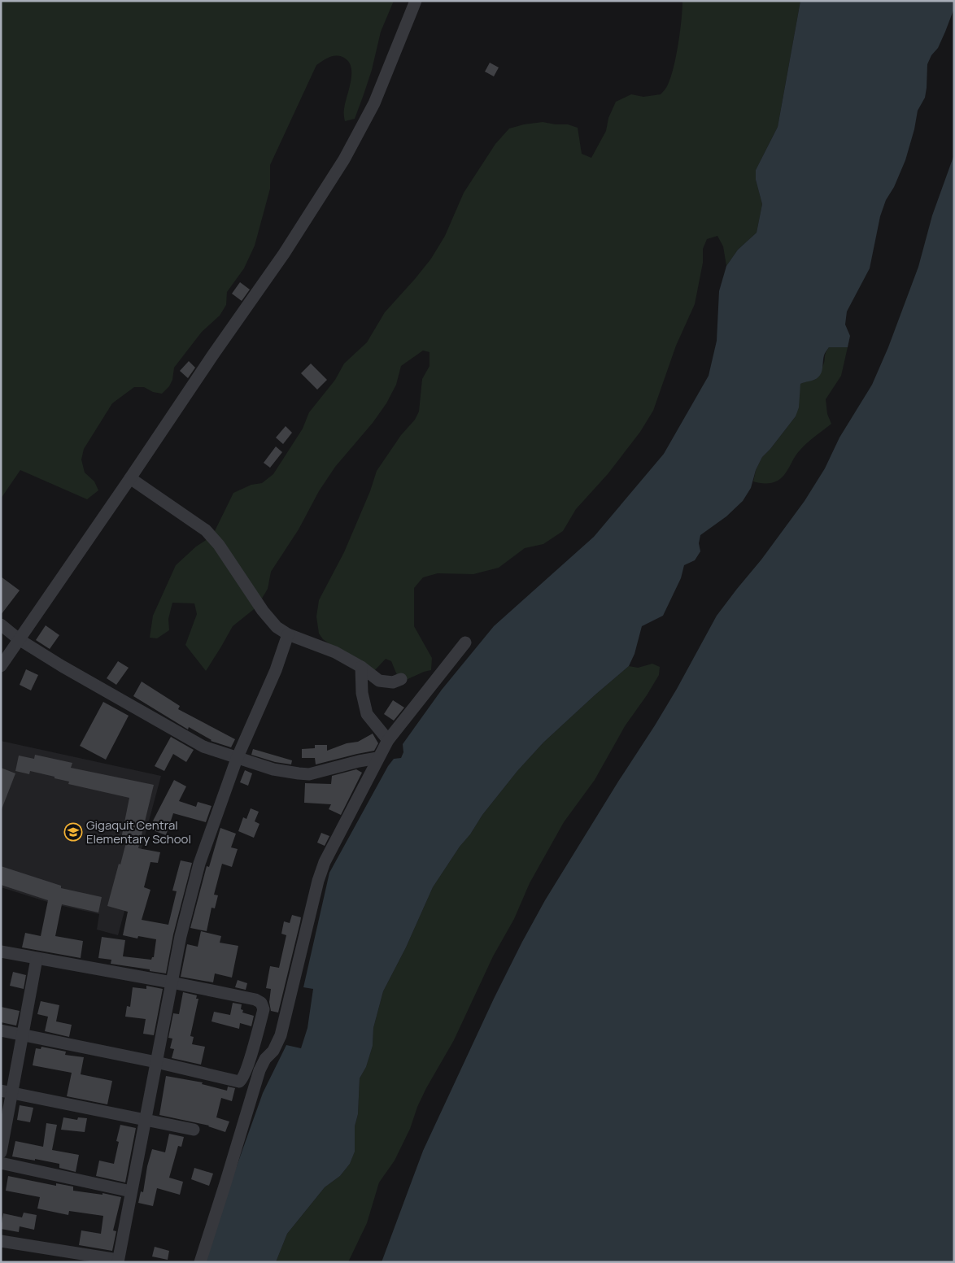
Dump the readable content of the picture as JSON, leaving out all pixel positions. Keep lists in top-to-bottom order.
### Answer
{
  "places": {
    "school or university": ["Gigaquit Central Elementary School"]
  }
}
